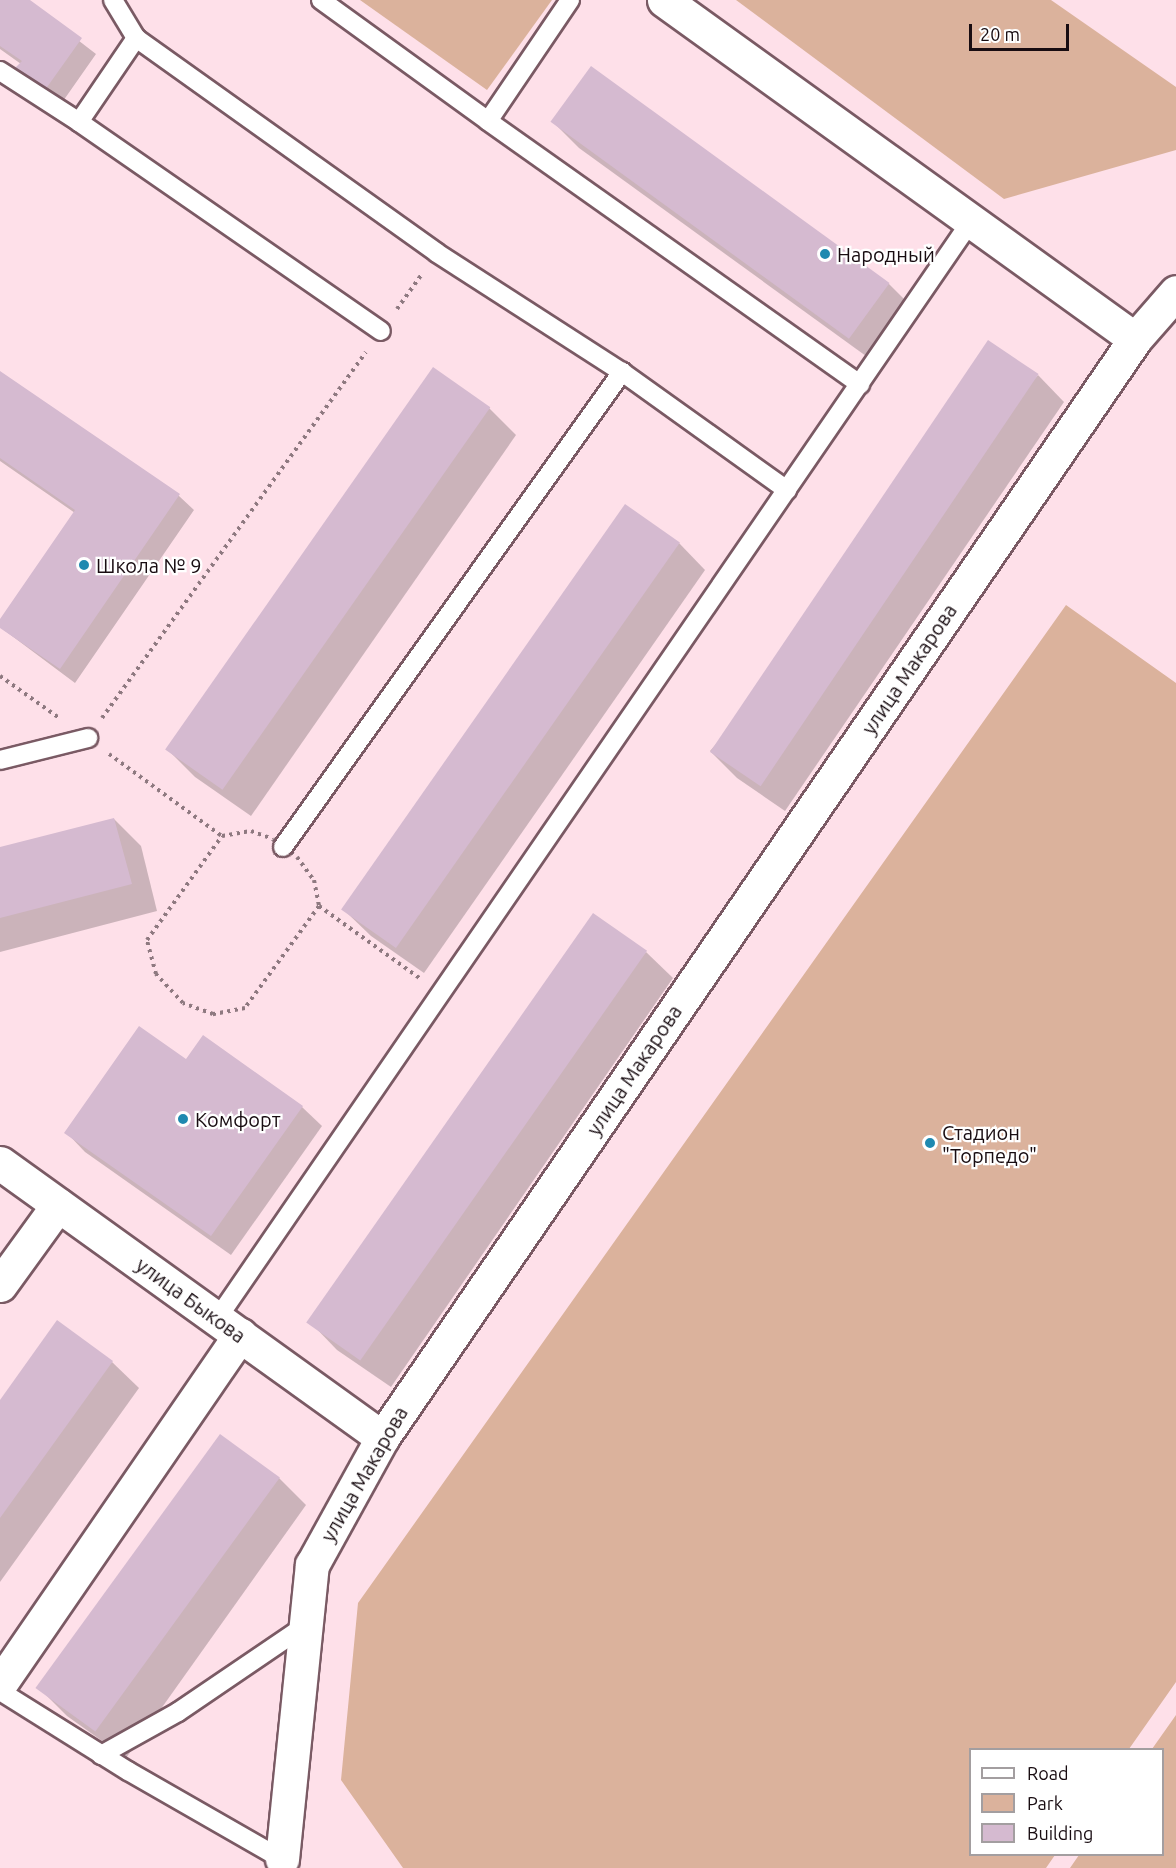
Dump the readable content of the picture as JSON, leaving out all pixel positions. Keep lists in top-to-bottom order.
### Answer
{
  "streets": {
    "street": ["улица Макарова", "улица Быкова"]
  },
  "crossings": [
    ["улица Макарова", "улица Быкова"]
  ],
  "places": [
    "Народный",
    "Школа № 9",
    "Комфорт",
    "Стадион \"Торпедо\""
  ],
  "legend": ["Road", "Park", "Building"],
  "scale_bar": "20 m"
}
